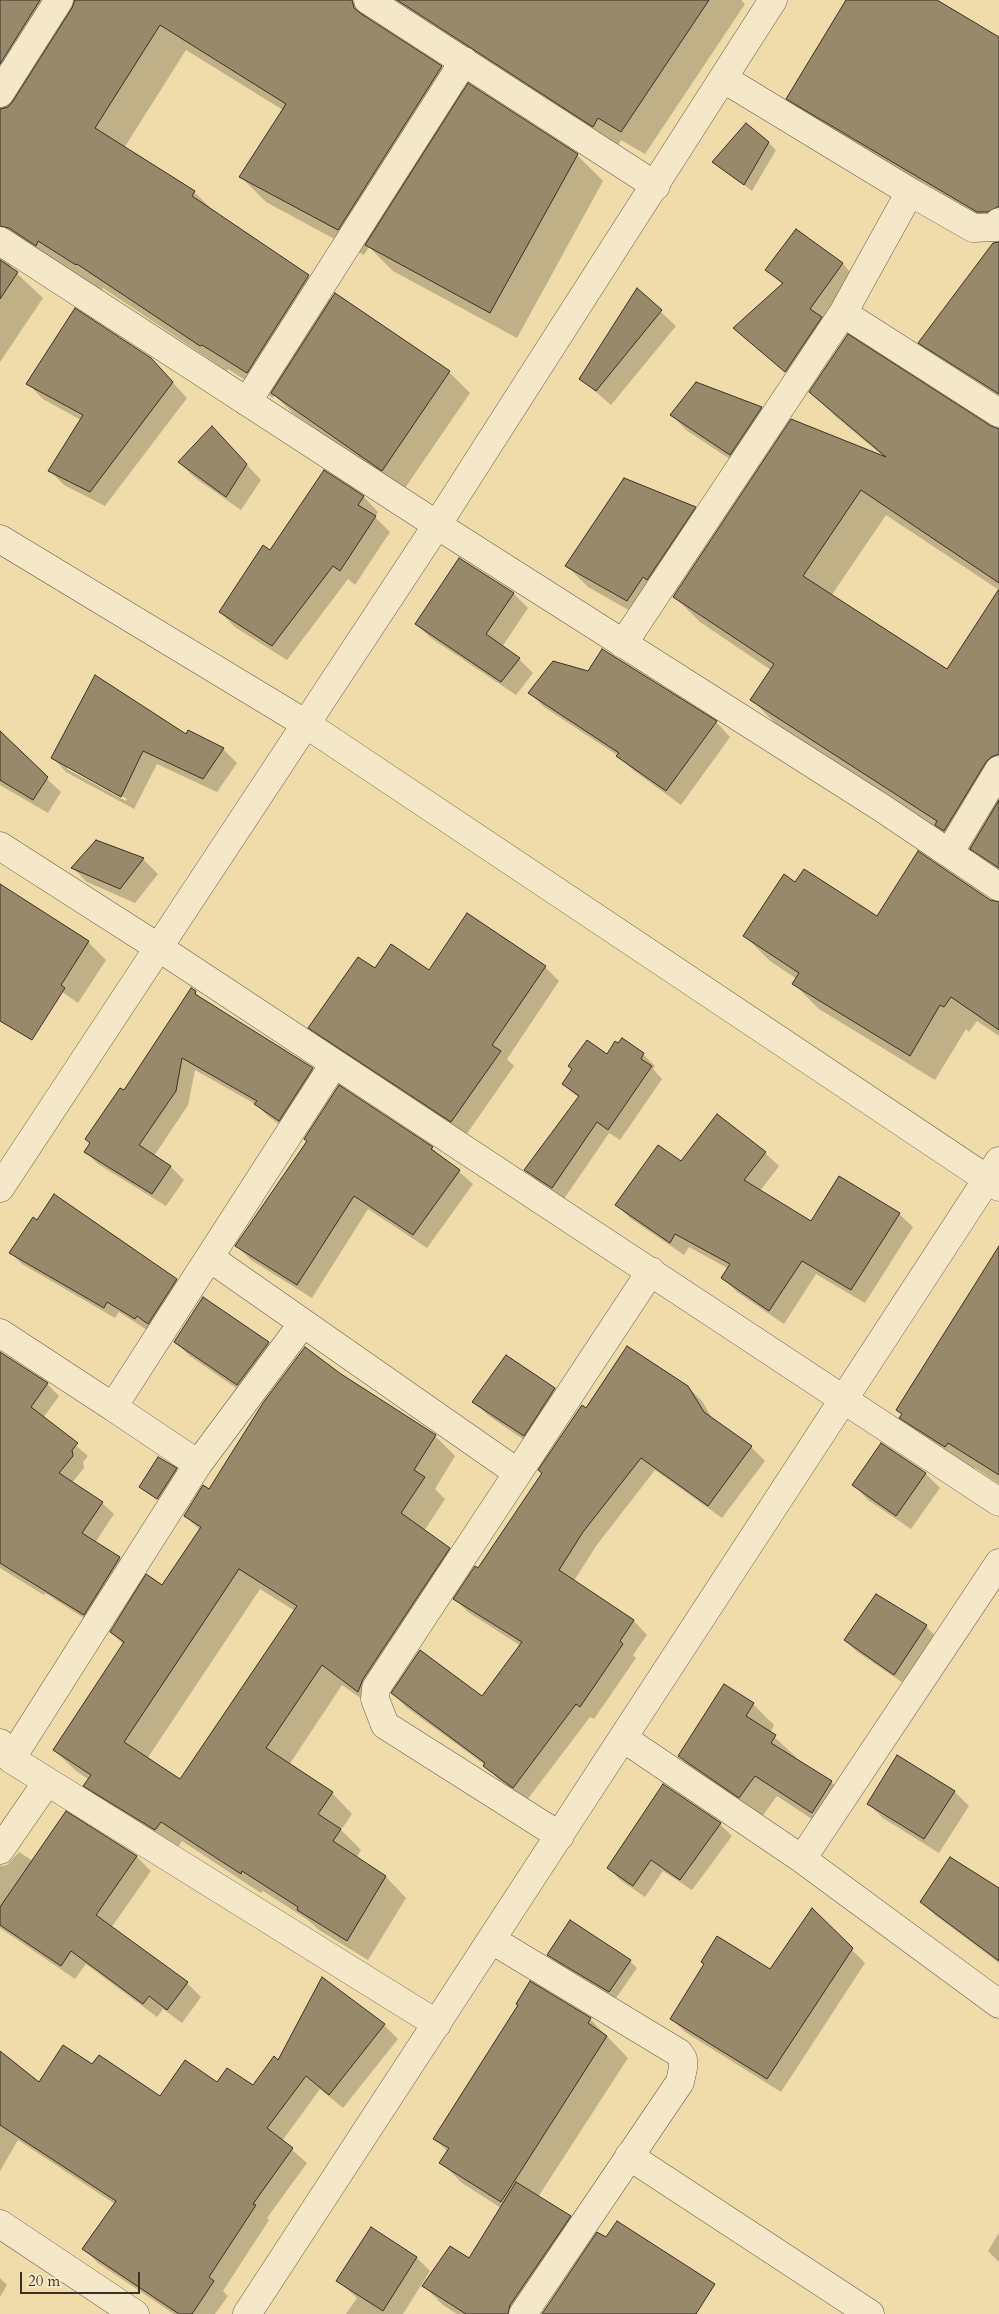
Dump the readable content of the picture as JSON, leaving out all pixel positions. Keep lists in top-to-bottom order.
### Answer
{
  "scale_bar": "20 m"
}
